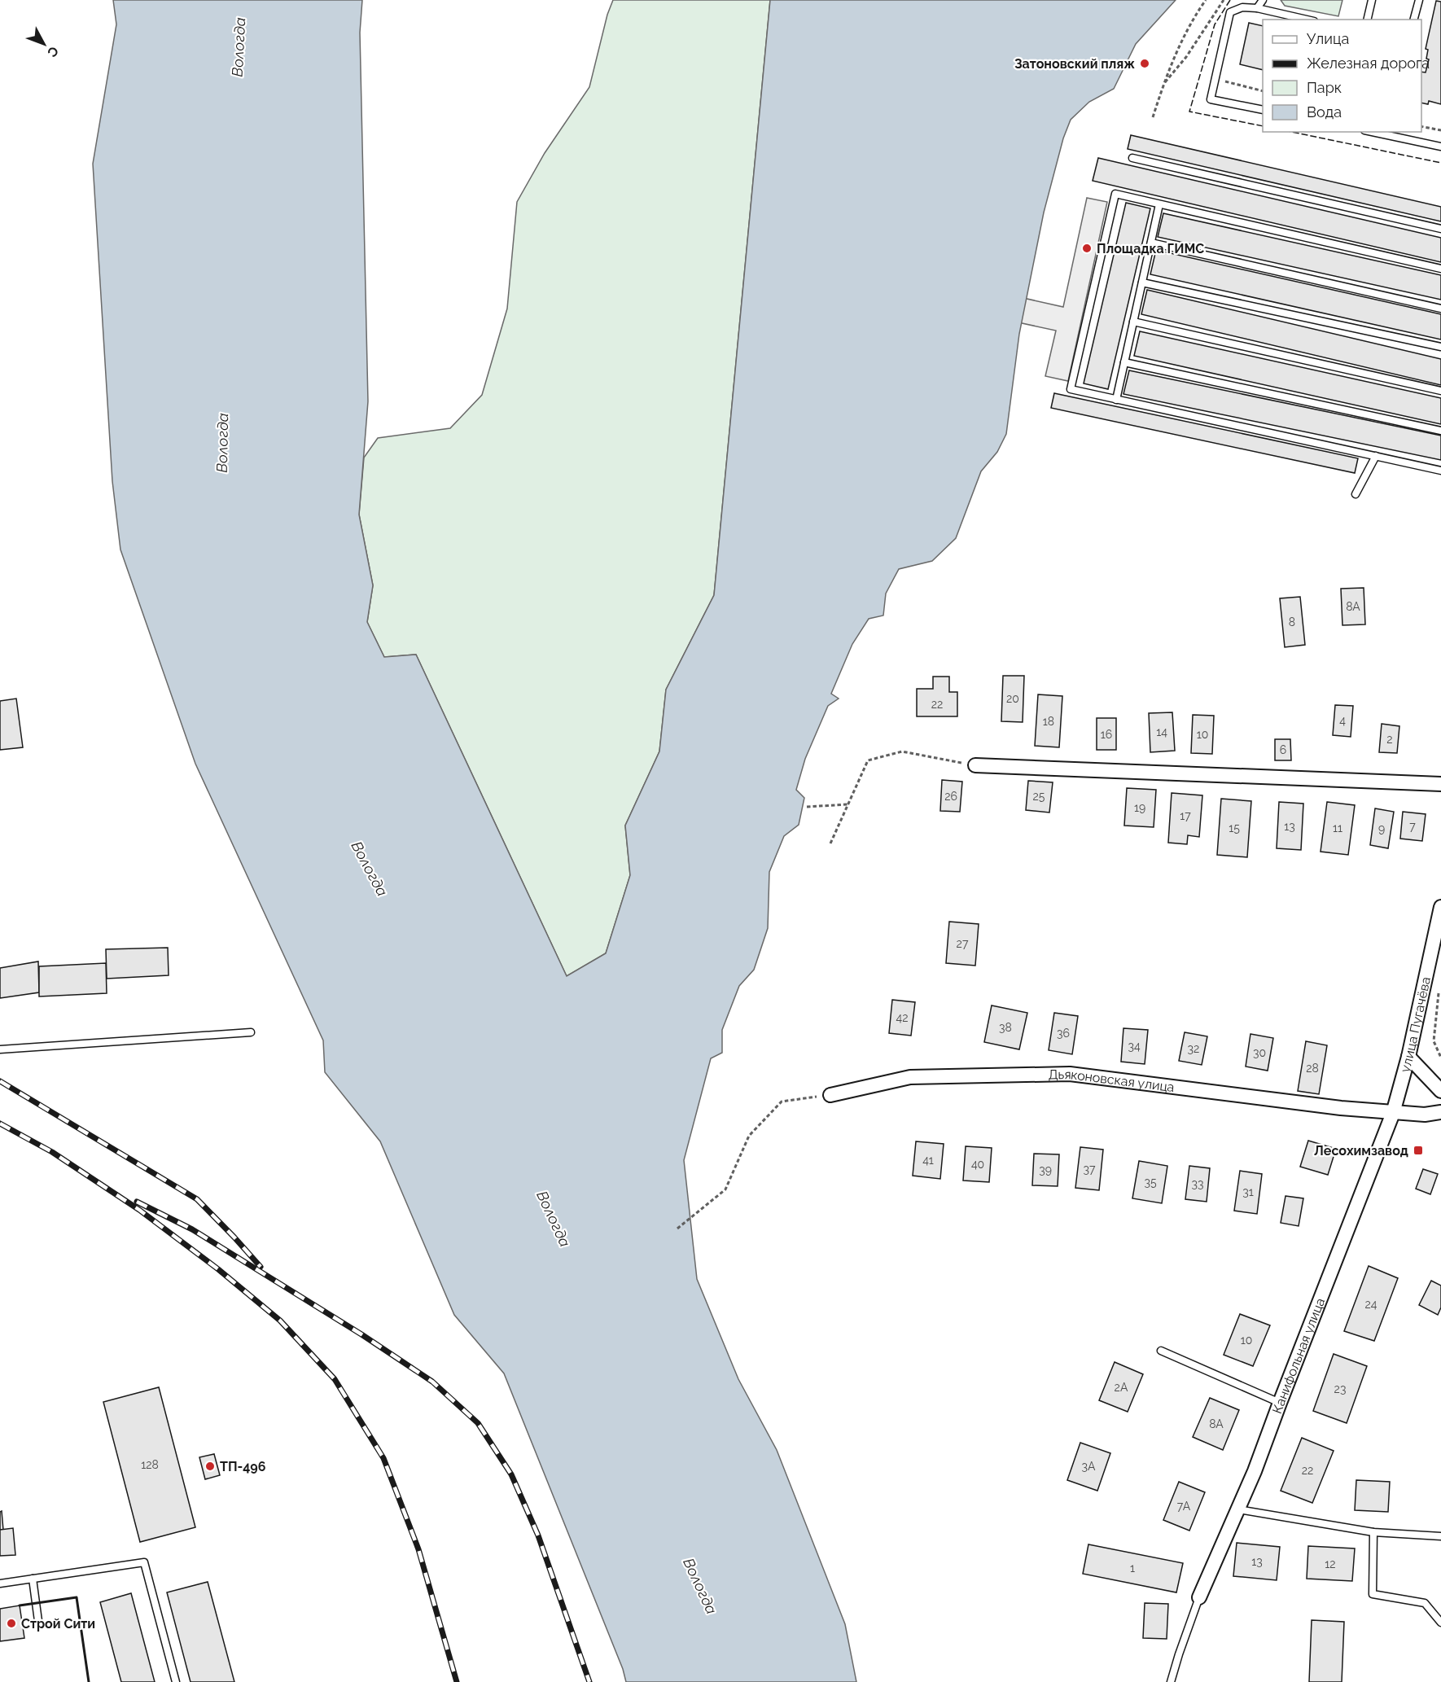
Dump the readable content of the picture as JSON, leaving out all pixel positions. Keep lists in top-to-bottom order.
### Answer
{
  "streets": {
    "street": ["улица Пугачёва", "Дьяконовская улица", "Канифольная улица"]
  },
  "crossings": [
    ["улица Пугачёва", "Дьяконовская улица"],
    ["улица Пугачёва", "Канифольная улица"],
    ["Дьяконовская улица", "Канифольная улица"]
  ],
  "water": ["Вологда"],
  "places": {
    "other": [
      "Затоновский пляж",
      "Площадка ГИМС",
      "ТП-496",
      "Строй Сити"
    ],
    "transit": ["Лесохимзавод"]
  },
  "house_numbers": [
    "8А",
    "8",
    "20",
    "22",
    "4",
    "18",
    "14",
    "16",
    "10",
    "2",
    "6",
    "26",
    "25",
    "19",
    "17",
    "13",
    "7",
    "15",
    "11",
    "9",
    "27",
    "42",
    "38",
    "36",
    "34",
    "32",
    "30",
    "28",
    "41",
    "40",
    "37",
    "39",
    "35",
    "33",
    "31",
    "24",
    "10",
    "2А",
    "23",
    "8А",
    "128",
    "3А",
    "22",
    "7А",
    "13",
    "12",
    "1"
  ],
  "legend": [
    "Улица",
    "Железная дорога",
    "Парк",
    "Вода"
  ],
  "north": "bottom right"
}
